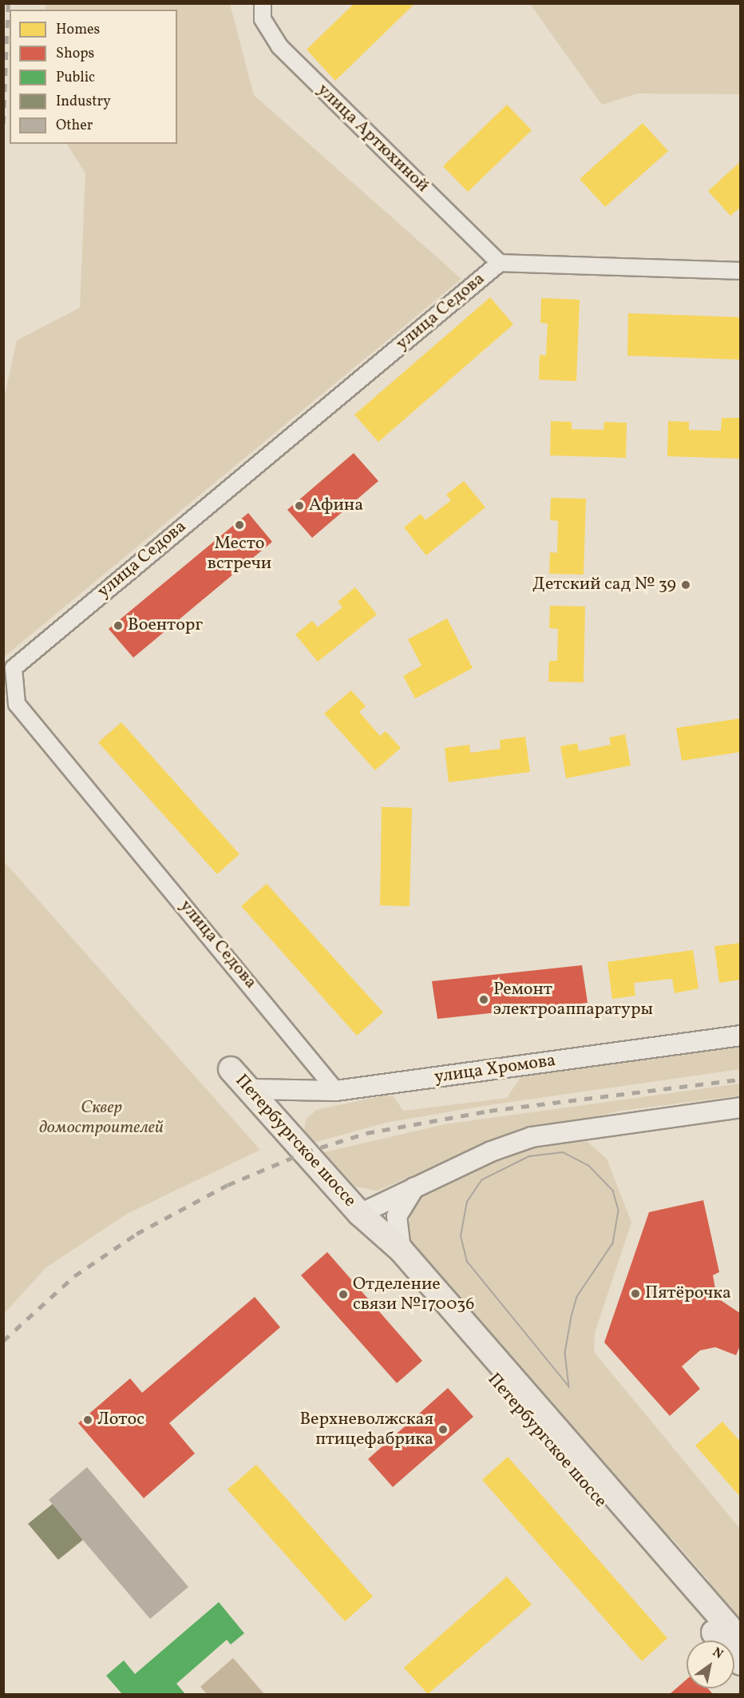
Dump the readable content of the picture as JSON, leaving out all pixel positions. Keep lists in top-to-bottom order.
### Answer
{
  "streets": {
    "main road": ["Петербургское шоссе"],
    "street": ["улица Артюхиной", "улица Седова", "улица Хромова"]
  },
  "crossings": [
    ["улица Артюхиной", "улица Седова"],
    ["улица Седова", "улица Хромова"],
    ["улица Хромова", "Петербургское шоссе"]
  ],
  "parks": ["Сквер домостроителей"],
  "places": [
    "Афина",
    "Место встречи",
    "Детский сад № 39",
    "Военторг",
    "Ремонт электроаппаратуры",
    "Пятёрочка",
    "Отделение связи №170036",
    "Лотос",
    "Верхневолжская птицефабрика"
  ],
  "legend": [
    "Homes",
    "Shops",
    "Public",
    "Industry",
    "Other"
  ],
  "north": "top right"
}
